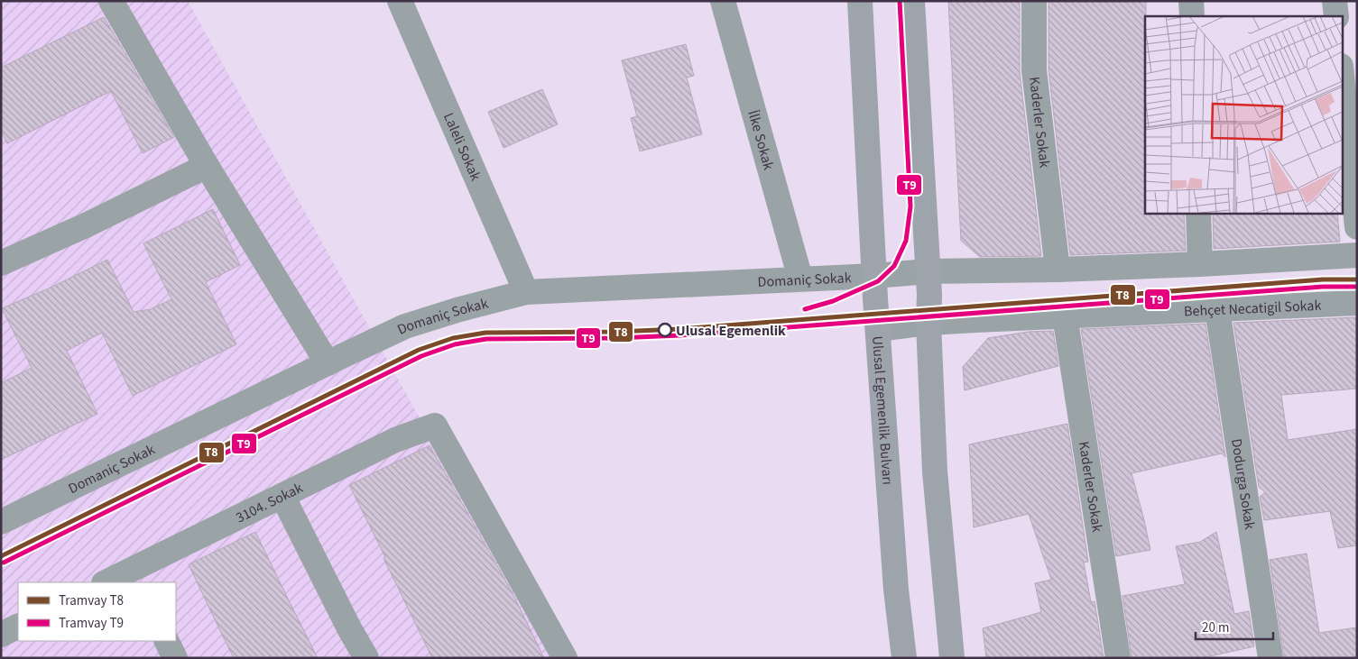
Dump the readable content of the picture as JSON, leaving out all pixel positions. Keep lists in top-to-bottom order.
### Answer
{
  "streets": {
    "main road": ["Ulusal Egemenlik Bulvarı"],
    "street": [
      "Kaderler Sokak",
      "İlke Sokak",
      "Laleli Sokak",
      "Domaniç Sokak",
      "Behçet Necatigil Sokak",
      "Dodurga Sokak",
      "3104. Sokak"
    ]
  },
  "crossings": [
    ["Kaderler Sokak", "Domaniç Sokak"],
    ["Kaderler Sokak", "Behçet Necatigil Sokak"],
    ["İlke Sokak", "Domaniç Sokak"],
    ["Laleli Sokak", "Domaniç Sokak"],
    ["Domaniç Sokak", "Ulusal Egemenlik Bulvarı"],
    ["Behçet Necatigil Sokak", "Ulusal Egemenlik Bulvarı"],
    ["Behçet Necatigil Sokak", "Dodurga Sokak"]
  ],
  "places": ["Ulusal Egemenlik"],
  "lines": ["tram line T9", "tram line T8"],
  "legend": ["Tramvay T8", "Tramvay T9"],
  "scale_bar": "20 m"
}
